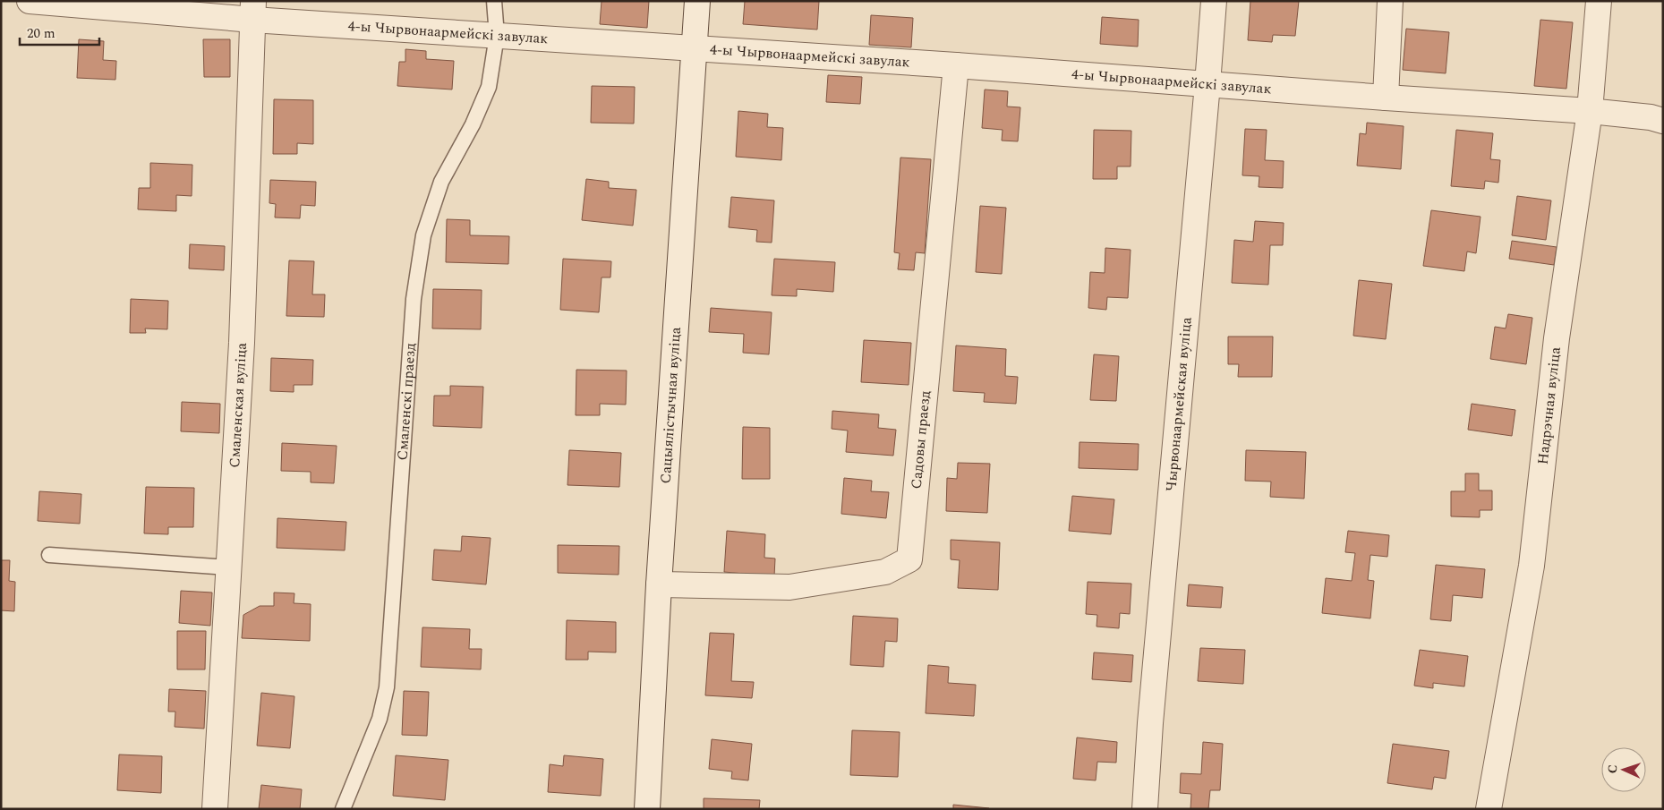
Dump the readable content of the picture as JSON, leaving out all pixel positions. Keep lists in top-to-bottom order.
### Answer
{
  "streets": {
    "street": [
      "4-ы Чырвонаармейскі завулак",
      "Сацыялістычная вуліца",
      "Чырвонаармейская вуліца",
      "Смаленская вуліца",
      "Надрэчная вуліца",
      "Садовы праезд"
    ],
    "lane": ["Смаленскі праезд"]
  },
  "crossings": [
    ["4-ы Чырвонаармейскі завулак", "Смаленскі праезд"],
    ["4-ы Чырвонаармейскі завулак", "Сацыялістычная вуліца"],
    ["4-ы Чырвонаармейскі завулак", "Чырвонаармейская вуліца"],
    ["4-ы Чырвонаармейскі завулак", "Смаленская вуліца"],
    ["4-ы Чырвонаармейскі завулак", "Надрэчная вуліца"],
    ["4-ы Чырвонаармейскі завулак", "Садовы праезд"],
    ["Сацыялістычная вуліца", "Садовы праезд"]
  ],
  "scale_bar": "20 m",
  "north": "left"
}
